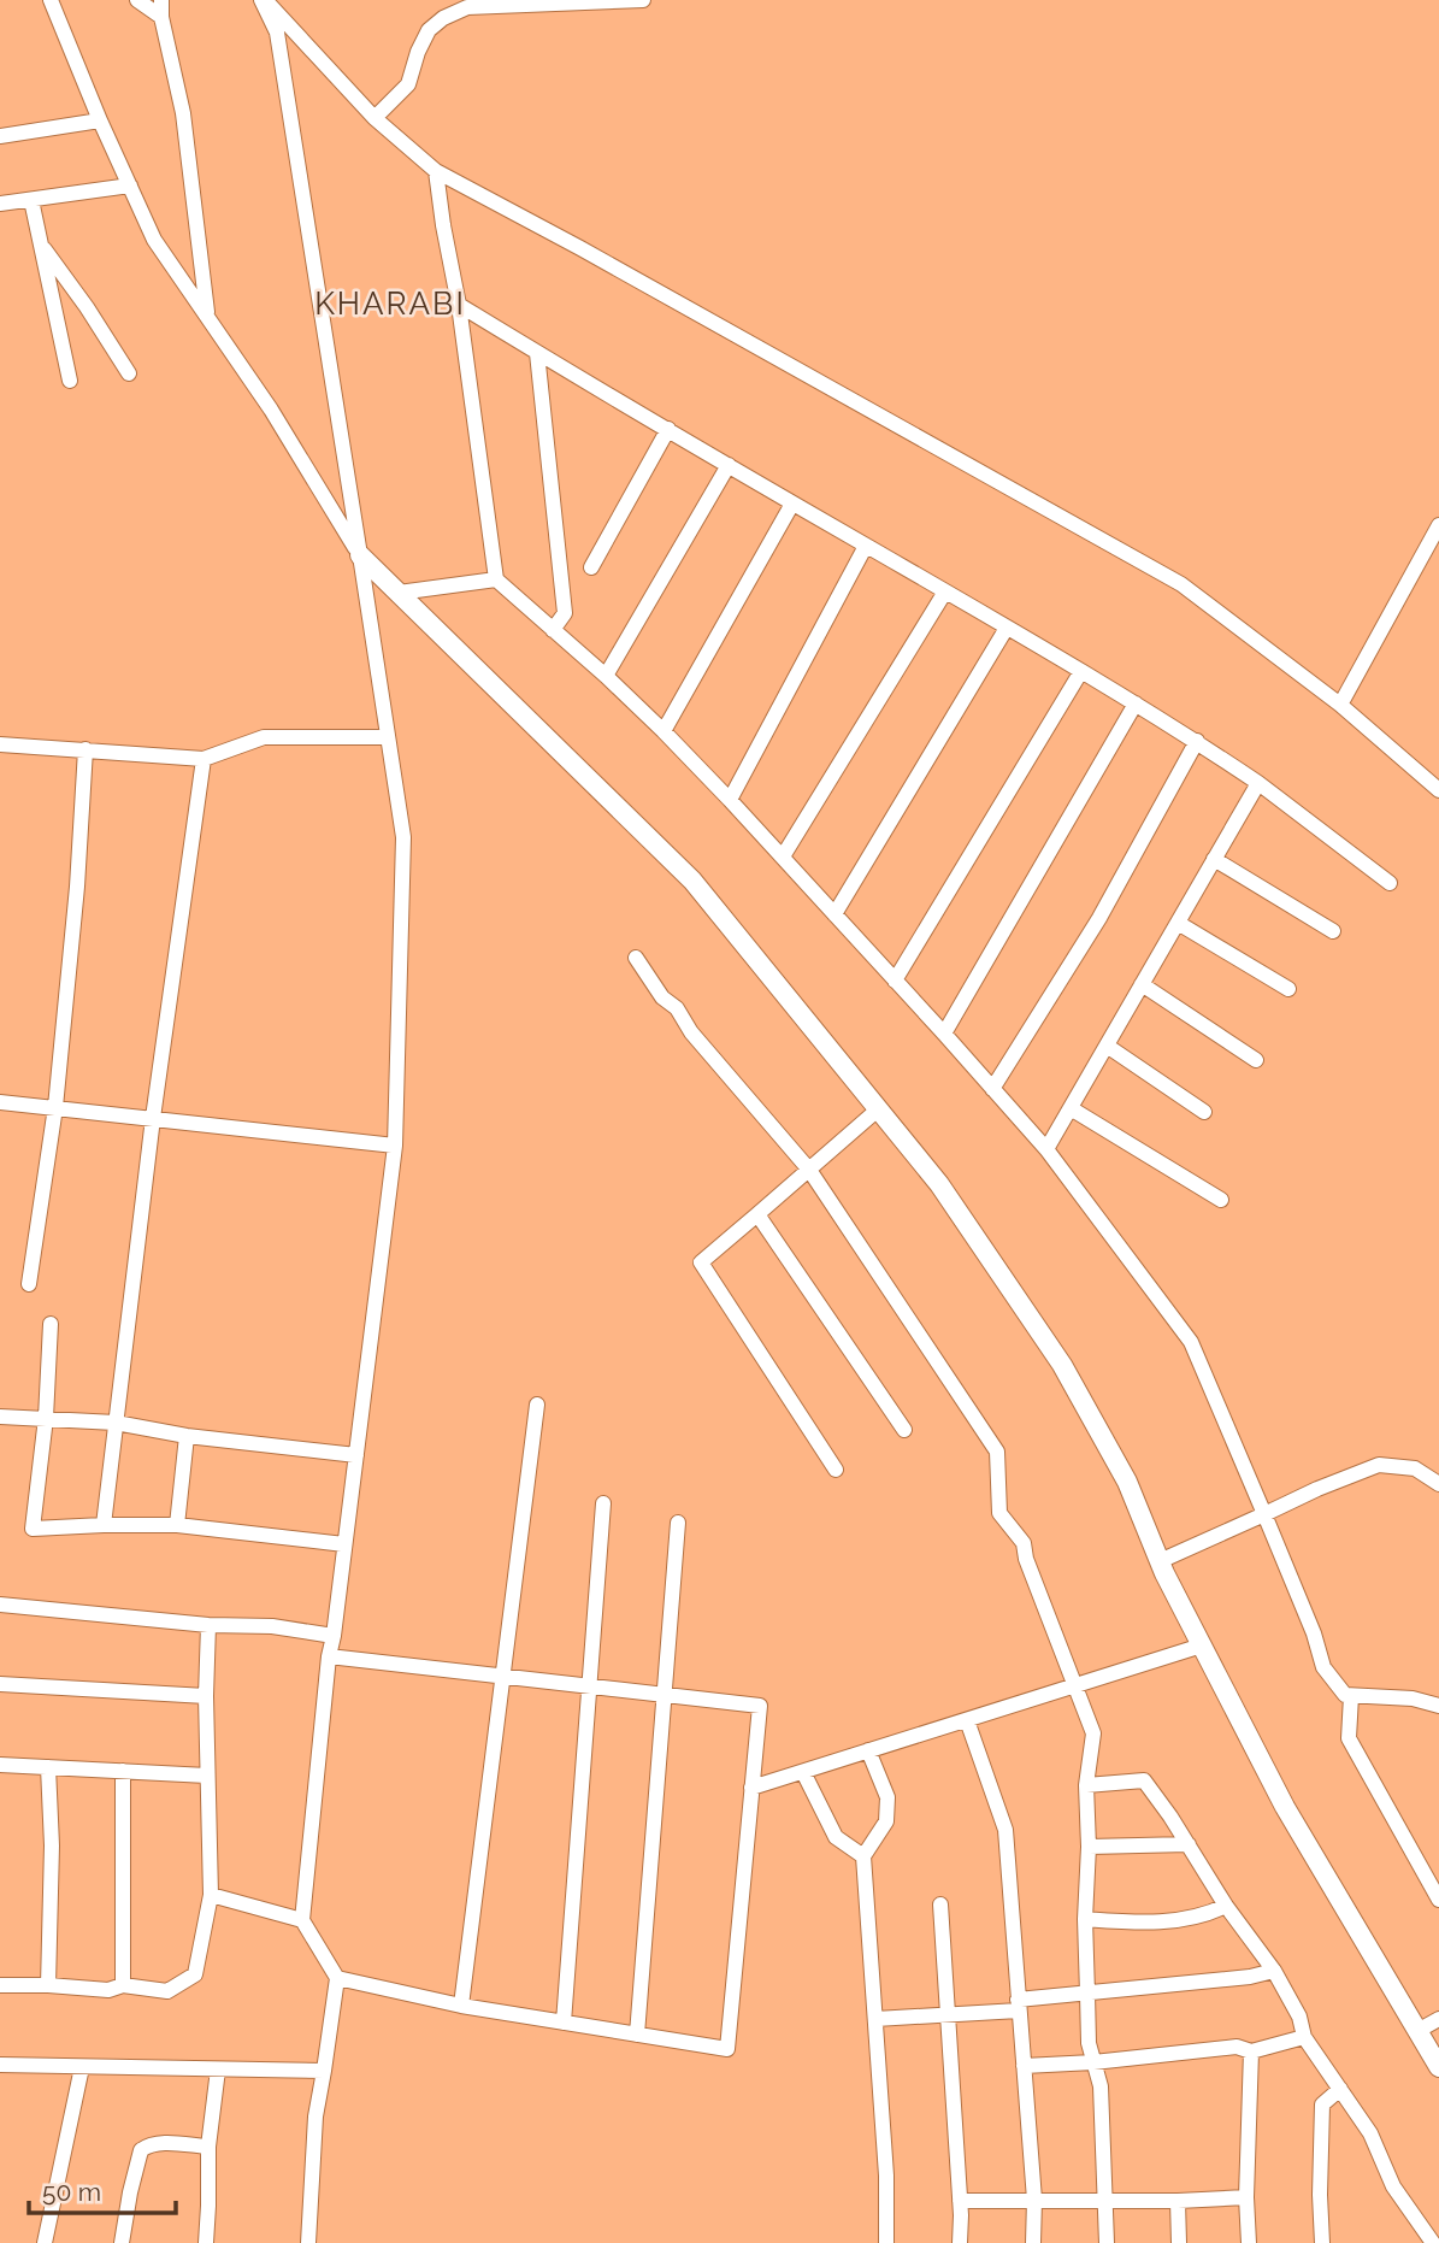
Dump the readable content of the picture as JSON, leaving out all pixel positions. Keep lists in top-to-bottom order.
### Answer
{
  "districts": ["KHARABI"],
  "scale_bar": "50 m"
}
